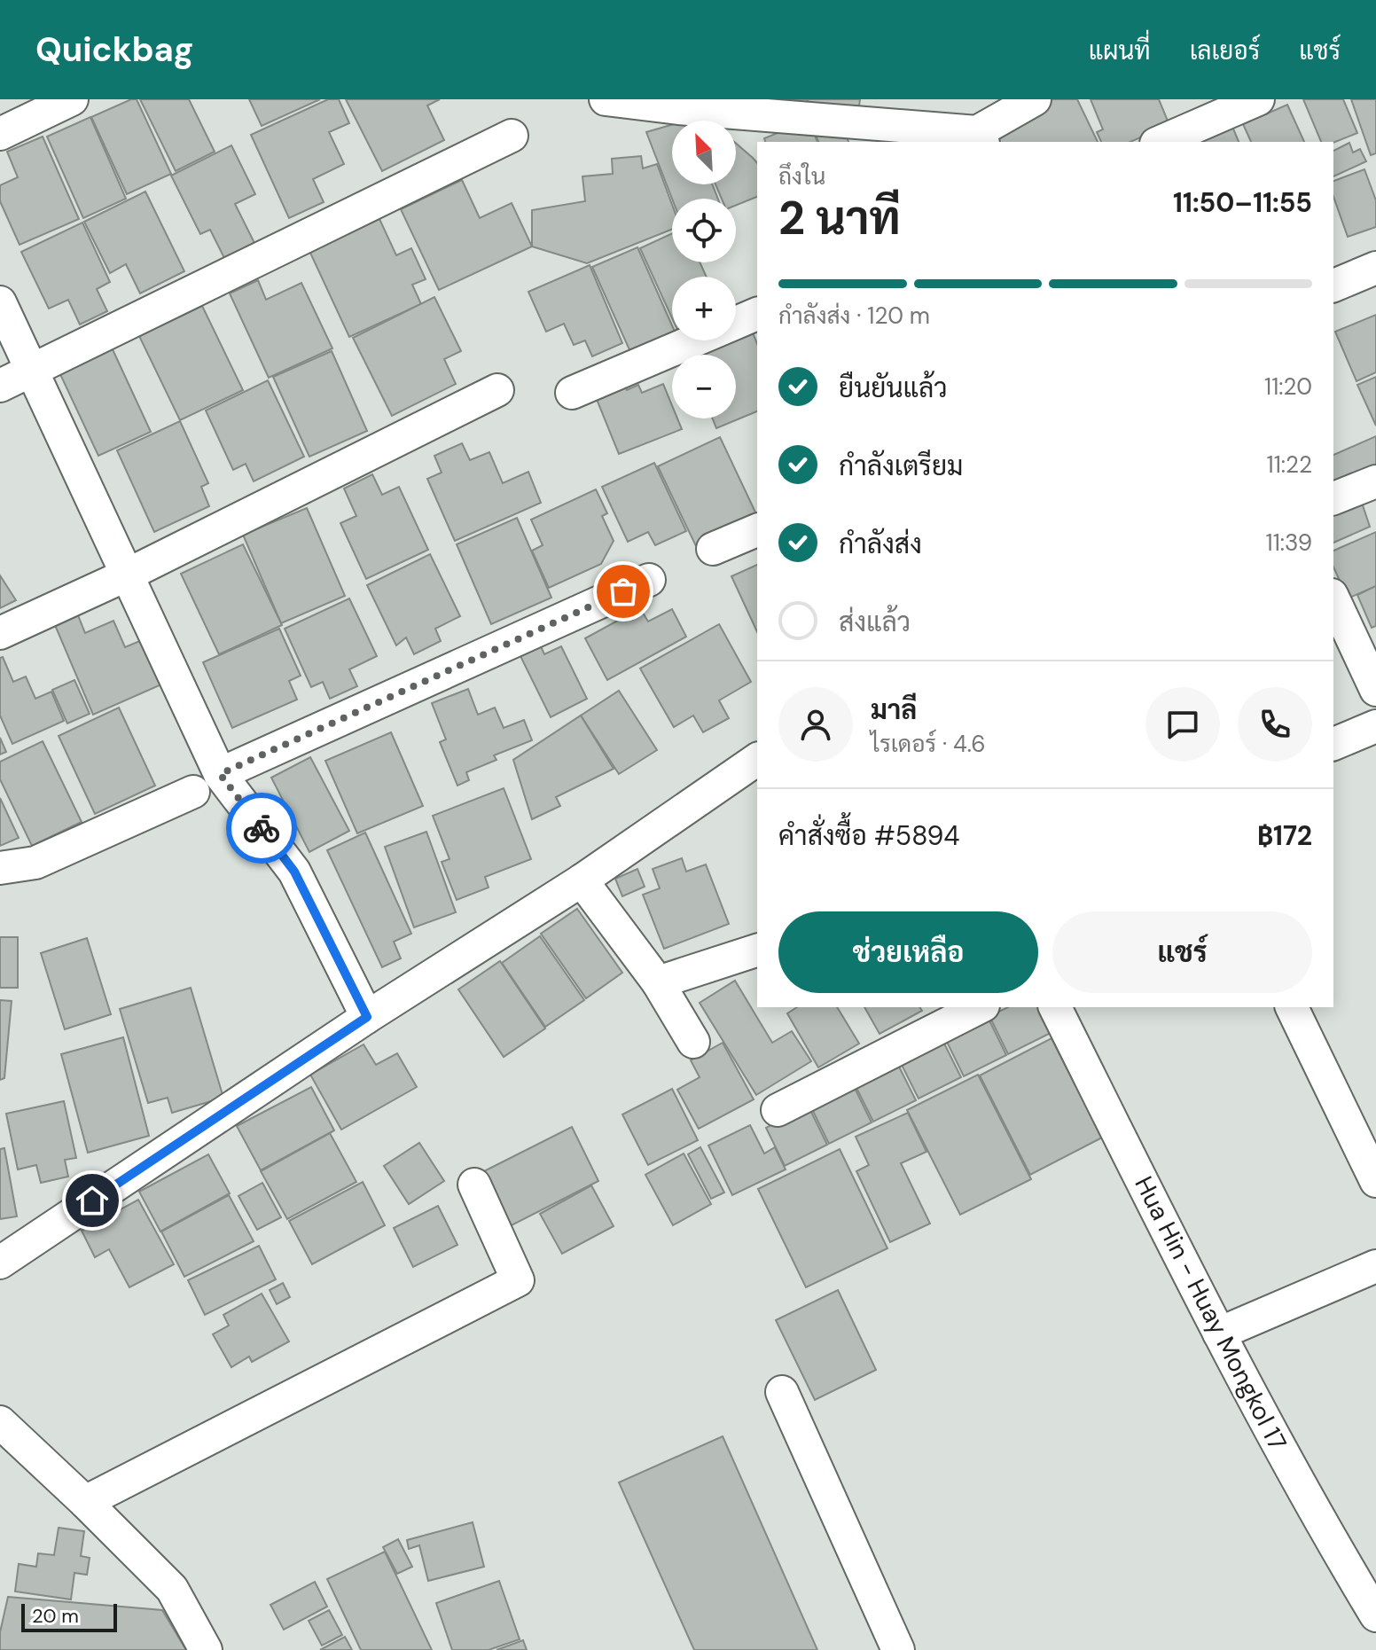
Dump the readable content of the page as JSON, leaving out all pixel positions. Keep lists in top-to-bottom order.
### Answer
{
  "streets": {
    "street": ["Hua Hin - Huay Mongkol 17"]
  },
  "scale_bar": "20 m",
  "north": "top left",
  "page": {
    "header": "Quickbag",
    "nav": ["แผนที่", "เลเยอร์", "แชร์"],
    "map_buttons": ["+", "−"],
    "heading": ["2 นาที", "ถึงใน", "11:50–11:55"],
    "panel": [
      "มาลี",
      "ไรเดอร์ · 4.6",
      "คำสั่งซื้อ #5894",
      "฿172"
    ],
    "bar": "กำลังส่ง · 120 m",
    "list": [
      ["ยืนยันแล้ว", "11:20"],
      ["กำลังเตรียม", "11:22"],
      ["กำลังส่ง", "11:39"],
      "ส่งแล้ว"
    ],
    "buttons": ["ช่วยเหลือ", "แชร์"],
    "scale": "20 m"
  }
}
